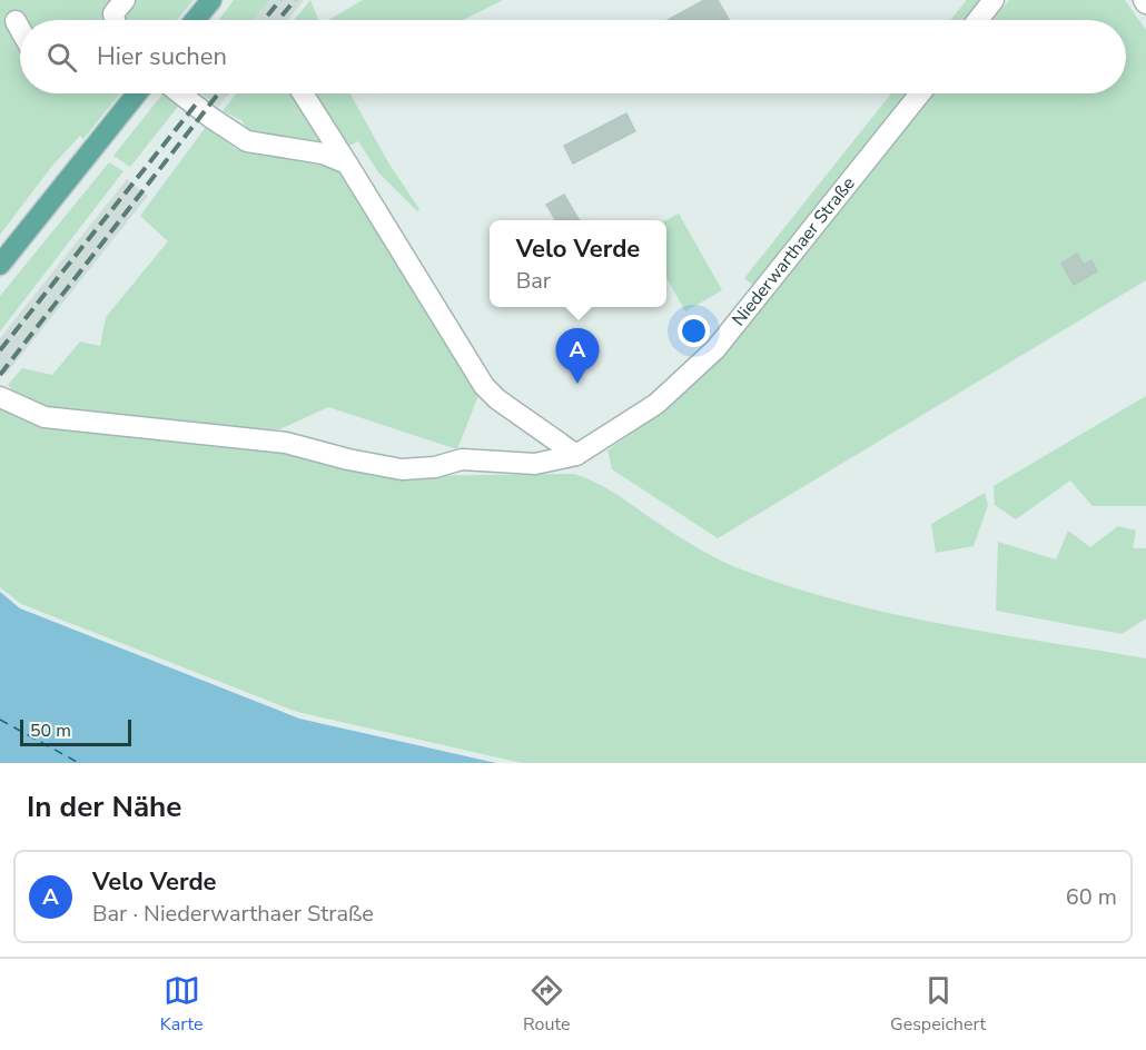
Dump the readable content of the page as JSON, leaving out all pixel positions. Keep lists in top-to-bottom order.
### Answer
{
  "streets": {
    "street": ["Niederwarthaer Straße"]
  },
  "scale_bar": "50 m",
  "page": {
    "search": "Hier suchen",
    "popup": ["Velo Verde", "Bar"],
    "pins": "A",
    "scale": "50 m",
    "heading": "In der Nähe",
    "list": [
      {
        "mark": "A",
        "name": "Velo Verde",
        "note": "Bar · Niederwarthaer Straße",
        "value": "60 m"
      }
    ],
    "nav": ["Karte", "Route", "Gespeichert"]
  }
}
